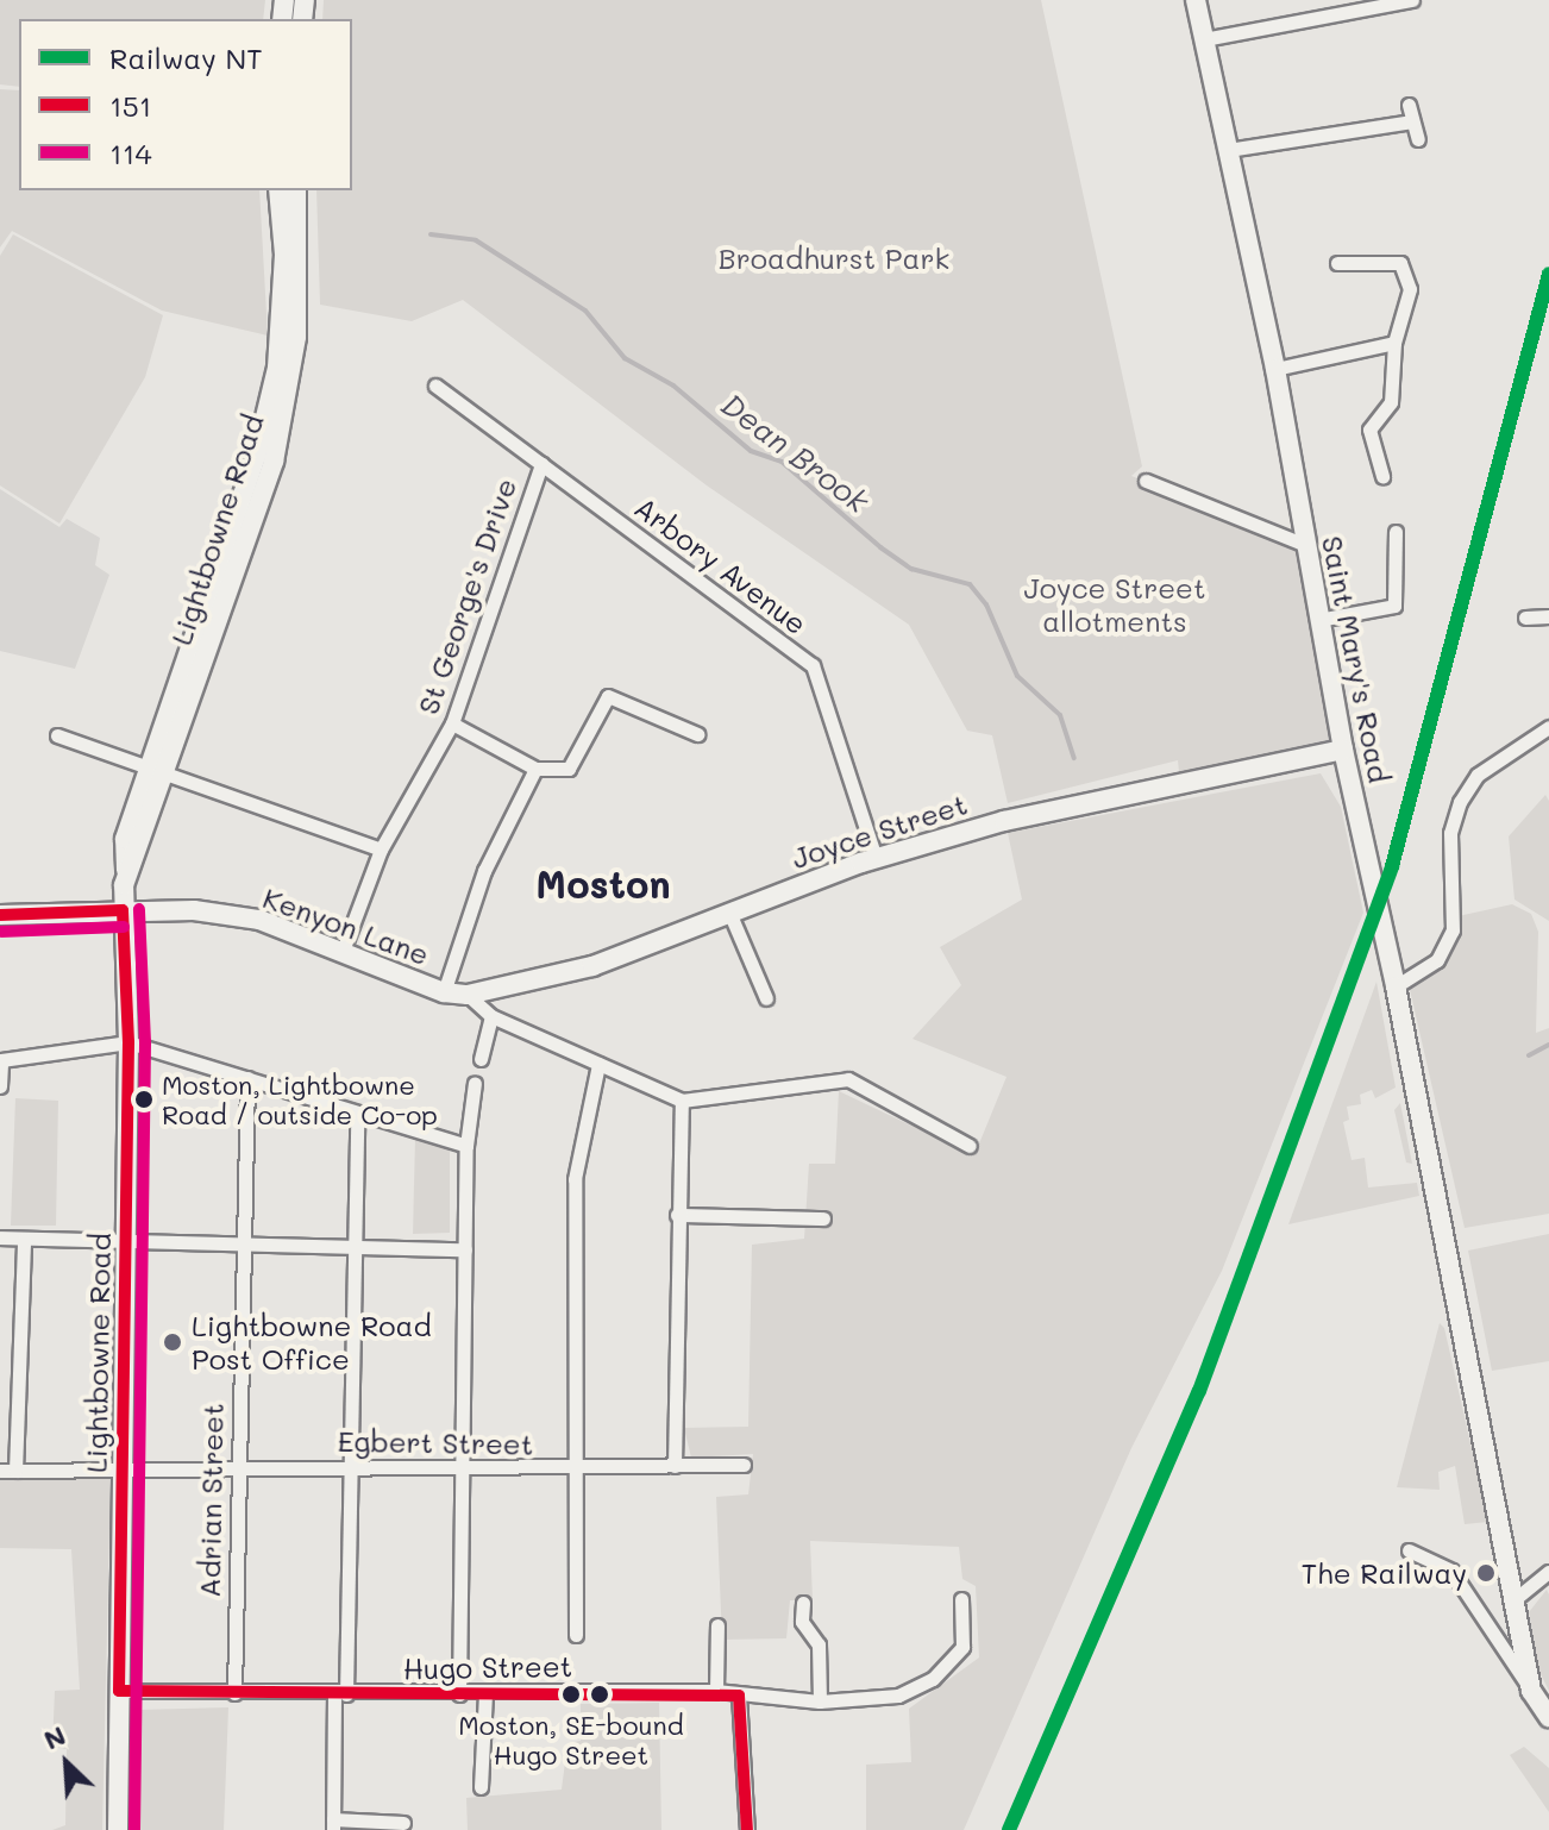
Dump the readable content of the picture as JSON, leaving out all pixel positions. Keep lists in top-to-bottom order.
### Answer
{
  "streets": {
    "street": [
      "Lightbowne Road",
      "Arbory Avenue",
      "St George's Drive",
      "Saint Mary's Road",
      "Joyce Street",
      "Kenyon Lane",
      "Egbert Street",
      "Adrian Street",
      "Hugo Street"
    ]
  },
  "crossings": [
    ["Lightbowne Road", "Kenyon Lane"],
    ["Lightbowne Road", "Egbert Street"],
    ["Lightbowne Road", "Hugo Street"],
    ["Arbory Avenue", "St George's Drive"],
    ["Arbory Avenue", "Joyce Street"],
    ["St George's Drive", "Kenyon Lane"],
    ["Saint Mary's Road", "Joyce Street"],
    ["Joyce Street", "Kenyon Lane"],
    ["Egbert Street", "Adrian Street"],
    ["Adrian Street", "Hugo Street"]
  ],
  "districts": ["Moston"],
  "water": ["Dean Brook"],
  "parks": ["Broadhurst Park", "Joyce Street allotments"],
  "places": [
    "Moston, Lightbowne Road / outside Co-op",
    "Lightbowne Road Post Office",
    "The Railway",
    "Moston, SE-bound Hugo Street"
  ],
  "lines": ["rail line NT", "transit line 114", "transit line 151"],
  "legend": ["Railway NT", "151", "114"],
  "north": "top left"
}
